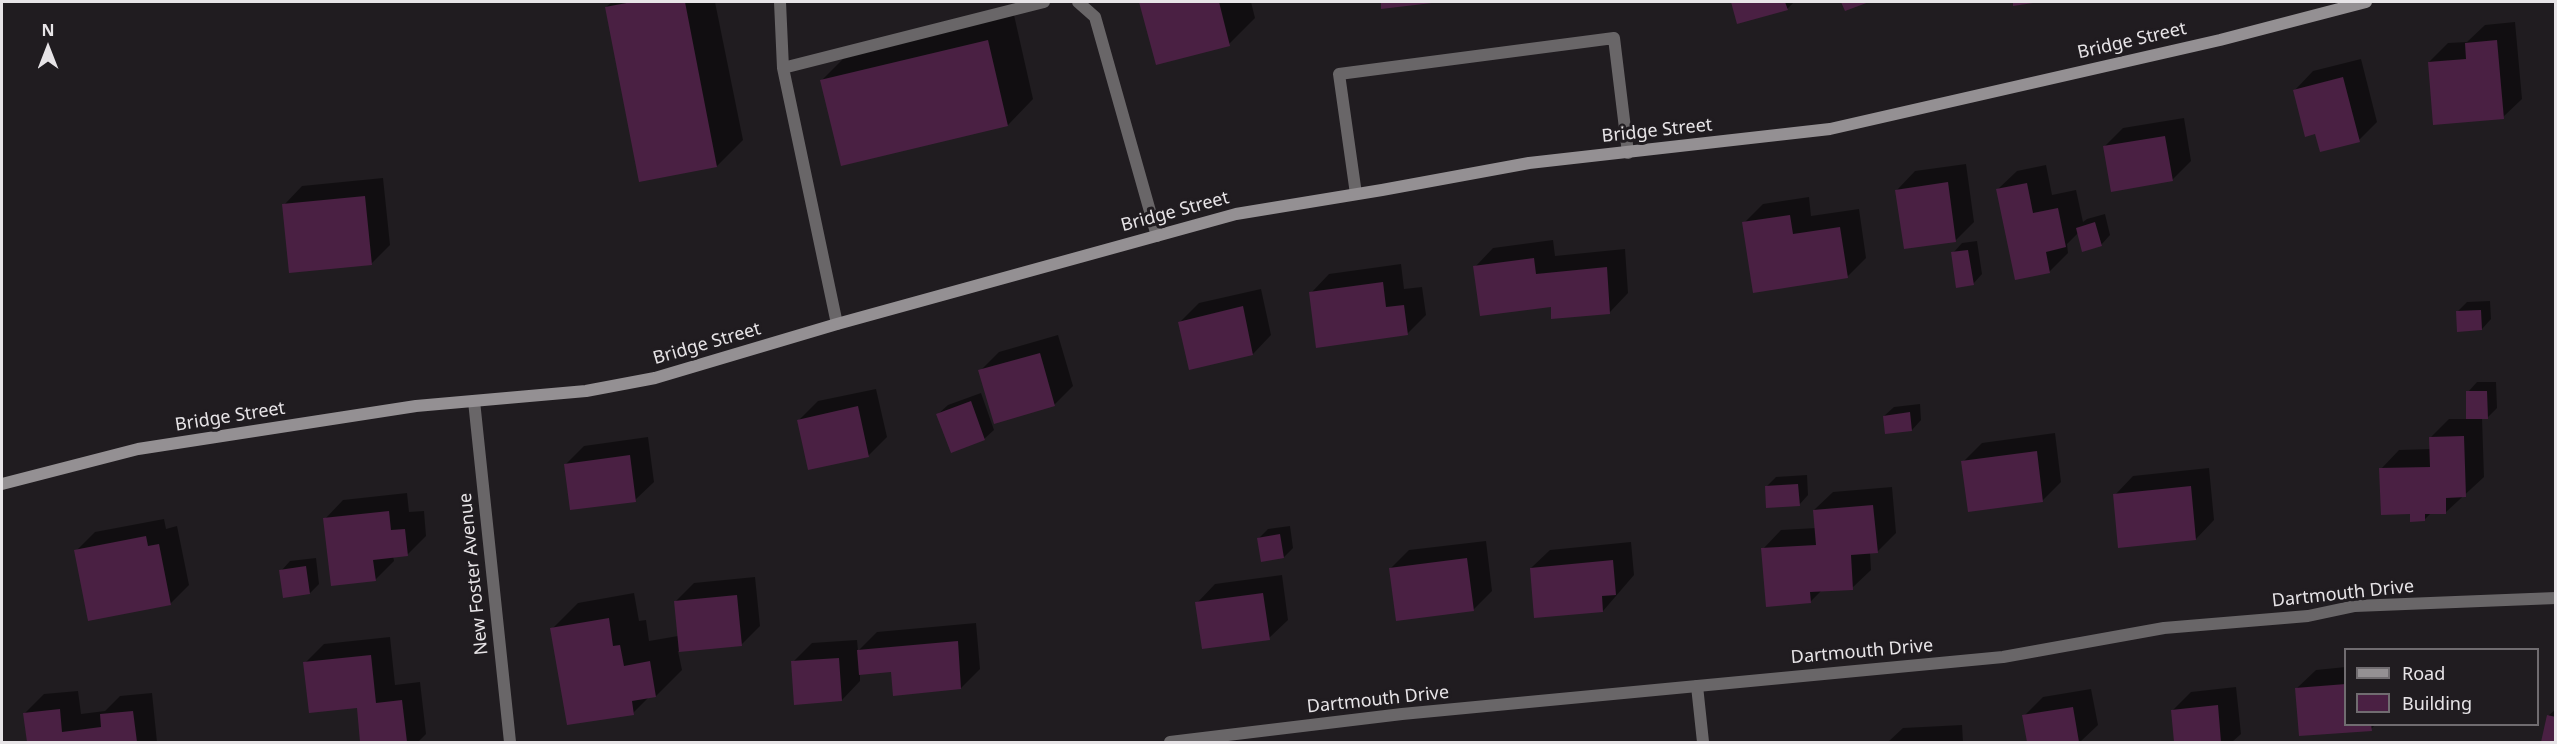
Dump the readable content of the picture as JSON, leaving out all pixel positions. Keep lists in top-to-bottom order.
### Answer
{
  "streets": {
    "main road": ["Bridge Street"],
    "street": ["New Foster Avenue", "Dartmouth Drive"]
  },
  "crossings": [
    ["Bridge Street", "New Foster Avenue"]
  ],
  "legend": ["Road", "Building"],
  "north": "top"
}
